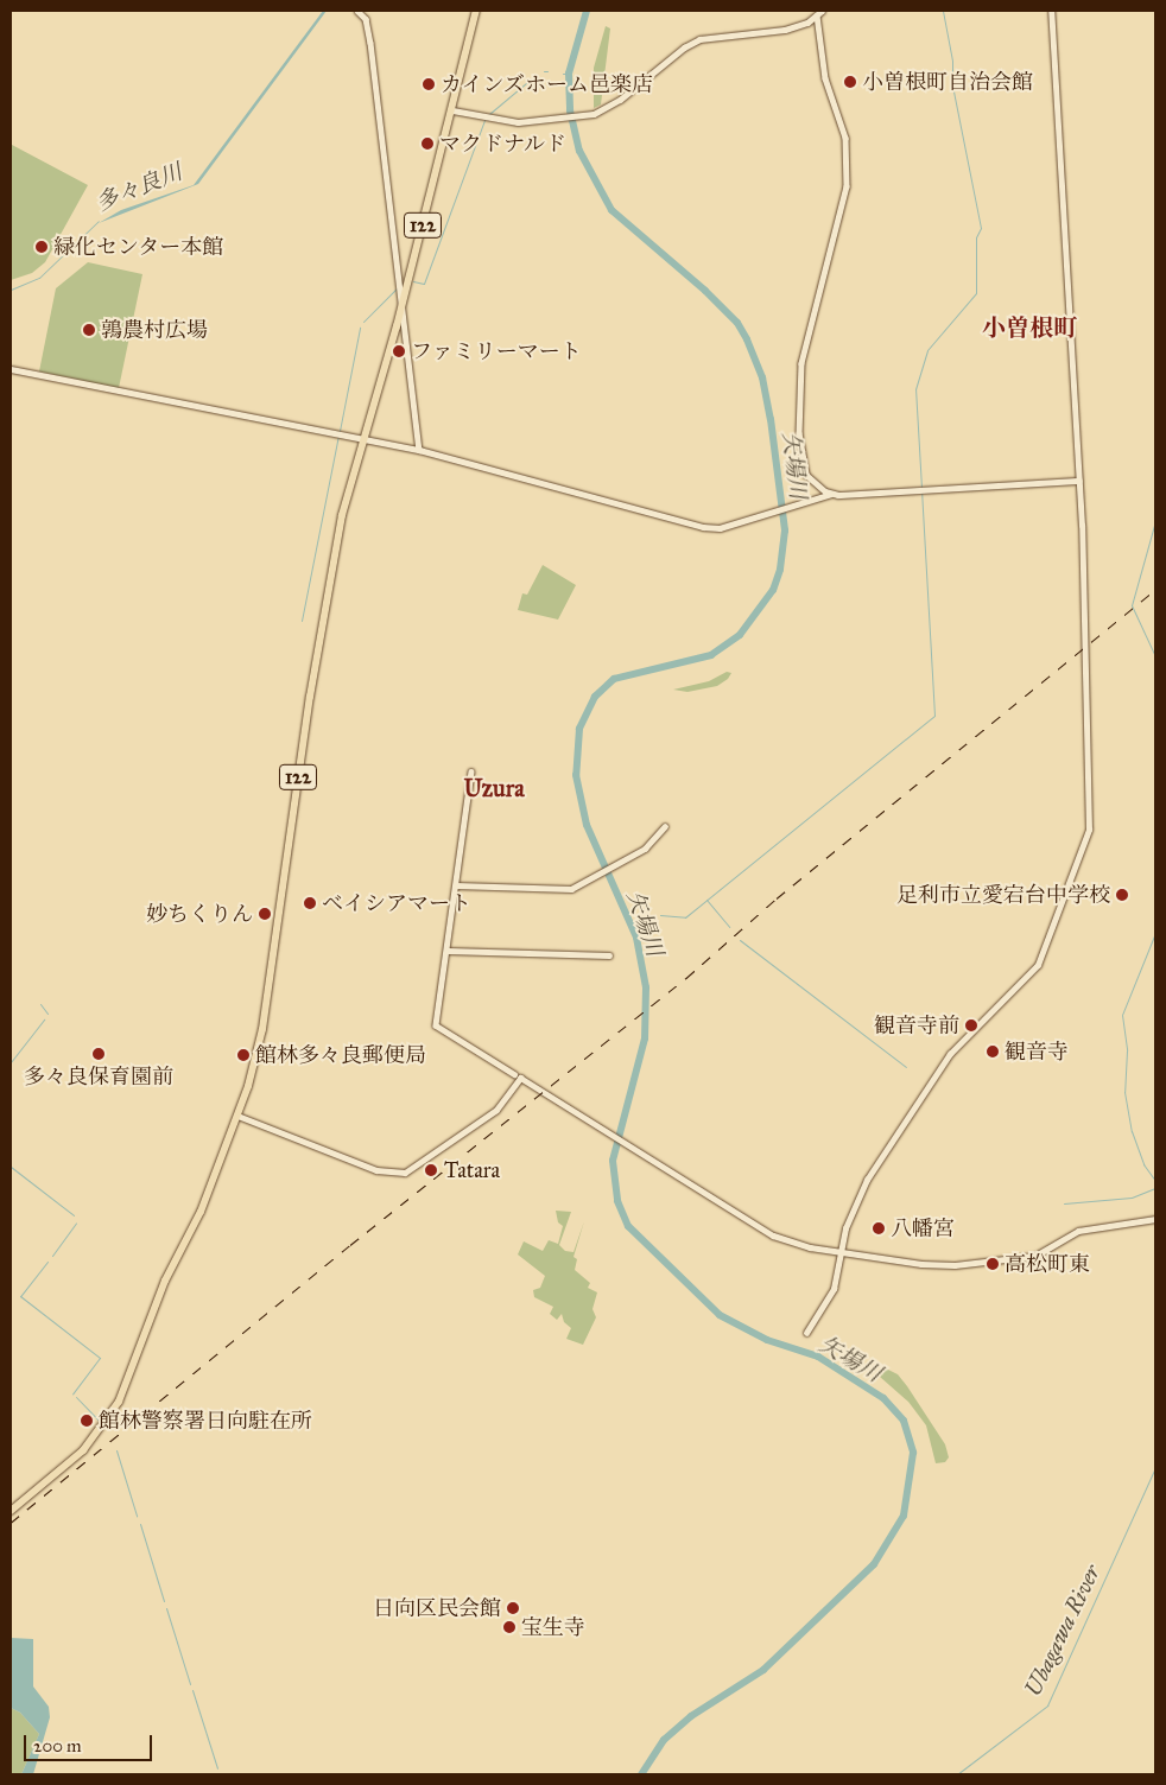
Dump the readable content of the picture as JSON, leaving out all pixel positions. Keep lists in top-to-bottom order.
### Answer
{
  "streets": {
    "highway": ["122"]
  },
  "districts": ["小曽根町", "Uzura"],
  "water": ["多々良川", "矢場川", "Ubagawa River"],
  "places": [
    "小曽根町自治会館",
    "カインズホーム邑楽店",
    "マクドナルド",
    "緑化センター本館",
    "鶉農村広場",
    "ファミリーマート",
    "足利市立愛宕台中学校",
    "ベイシアマート",
    "妙ちくりん",
    "観音寺前",
    "観音寺",
    "多々良保育園前",
    "館林多々良郵便局",
    "Tatara",
    "八幡宮",
    "高松町東",
    "館林警察署日向駐在所",
    "日向区民会館",
    "宝生寺"
  ],
  "scale_bar": "200 m"
}
